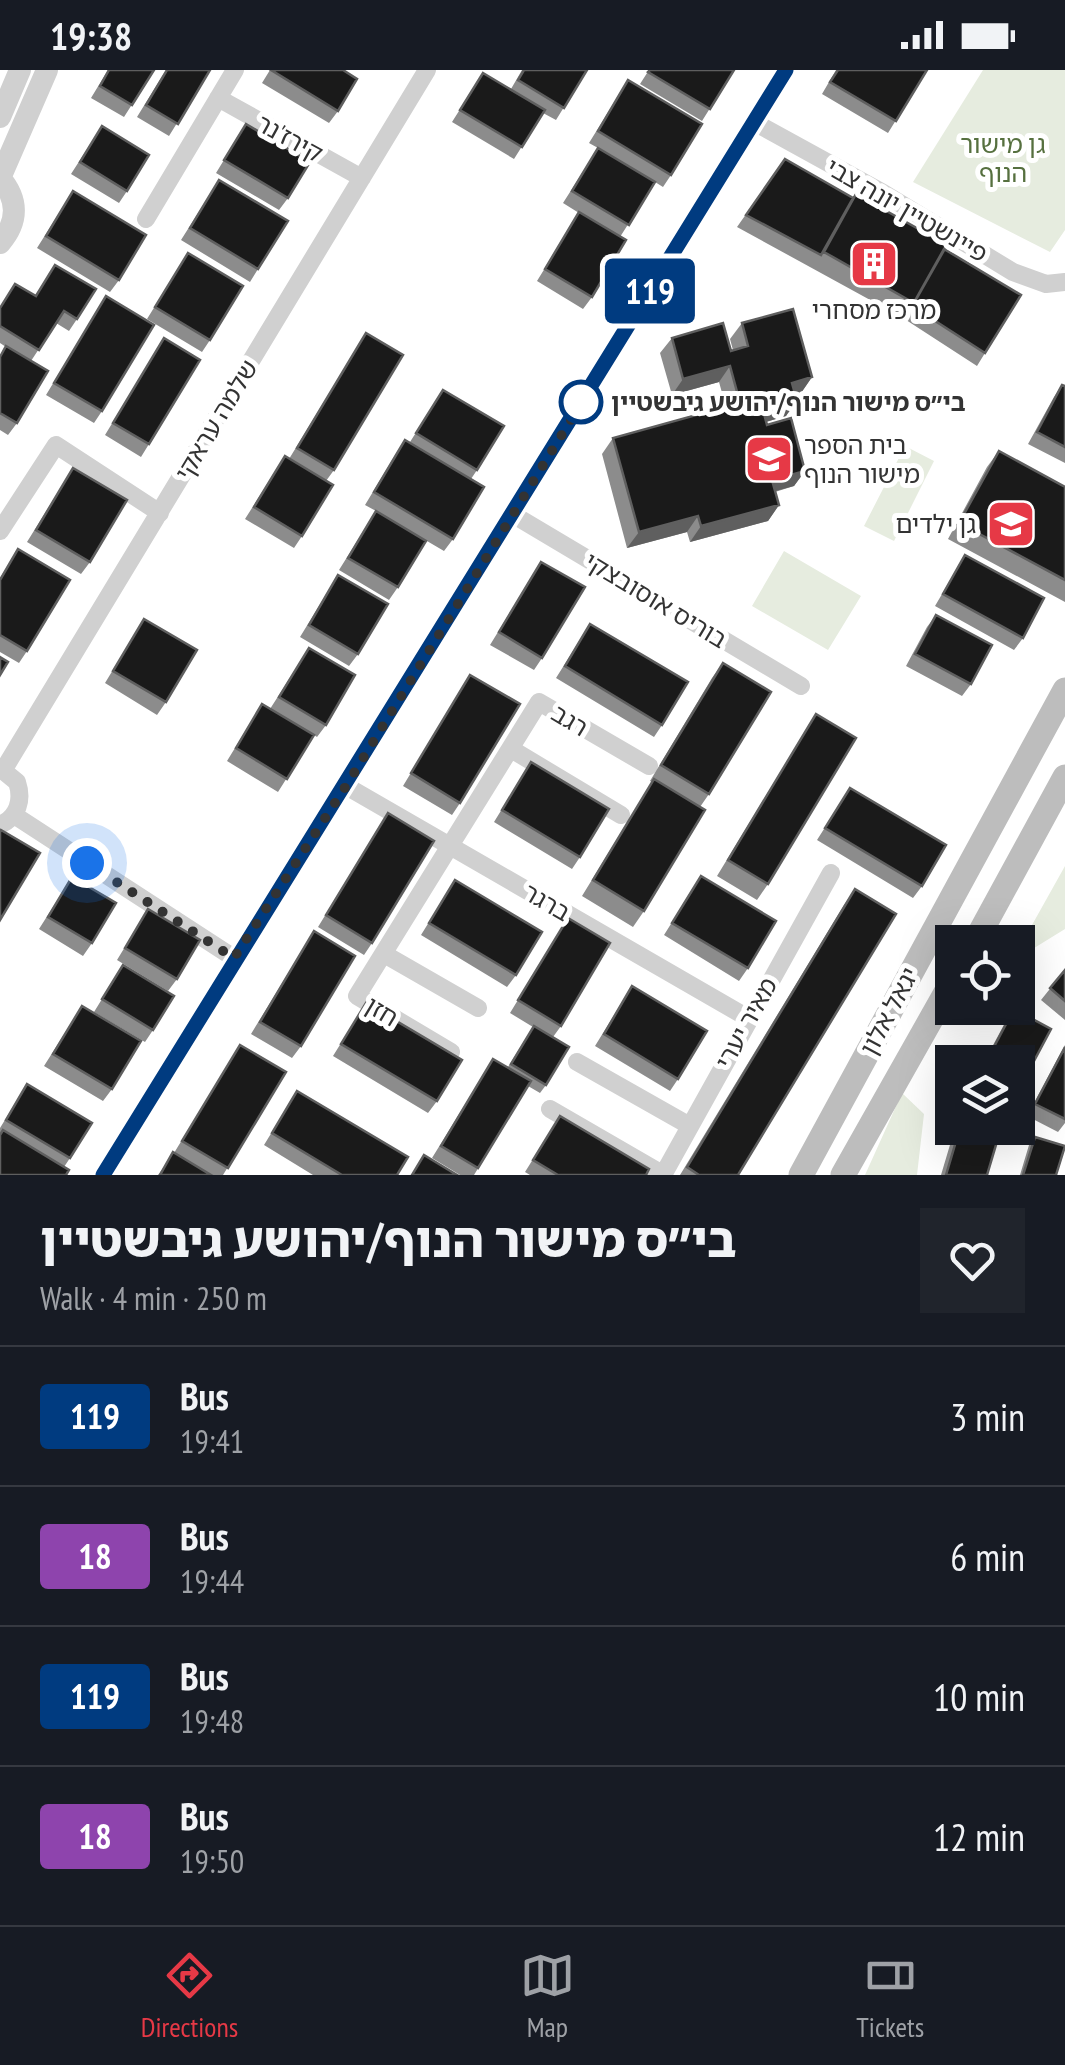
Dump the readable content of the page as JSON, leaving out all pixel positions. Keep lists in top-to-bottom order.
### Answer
{
  "streets": {
    "main road": ["יגאל אלון"],
    "street": [
      "קירז'נר",
      "פיינשטיין יונה צבי",
      "שלמה עראקי",
      "בוריס אוסובצקי",
      "רגב",
      "ברגר",
      "חזן",
      "מאיר יערי"
    ]
  },
  "crossings": [
    ["קירז'נר", "שלמה עראקי"],
    ["רגב", "ברגר"],
    ["רגב", "חזן"],
    ["ברגר", "חזן"],
    ["ברגר", "מאיר יערי"]
  ],
  "parks": ["גן מישור הנוף"],
  "places": {
    "building": ["מרכז מסחרי"],
    "other": ["בי״ס מישור הנוף/יהושע גיבשטיין"],
    "school or university": ["בית הספר מישור הנוף", "גן ילדים"]
  },
  "lines": ["bus line 119"],
  "page": {
    "status": "19:38",
    "on_map": "119",
    "heading": ["בי״ס מישור הנוף/יהושע גיבשטיין", "Walk · 4 min · 250 m"],
    "list": [
      {
        "mark": "119",
        "name": "Bus",
        "note": "19:41",
        "value": "3 min"
      },
      {
        "mark": "18",
        "name": "Bus",
        "note": "19:44",
        "value": "6 min"
      },
      {
        "mark": "119",
        "name": "Bus",
        "note": "19:48",
        "value": "10 min"
      },
      {
        "mark": "18",
        "name": "Bus",
        "note": "19:50",
        "value": "12 min"
      }
    ],
    "tabs": ["Directions", "Map", "Tickets"]
  }
}
